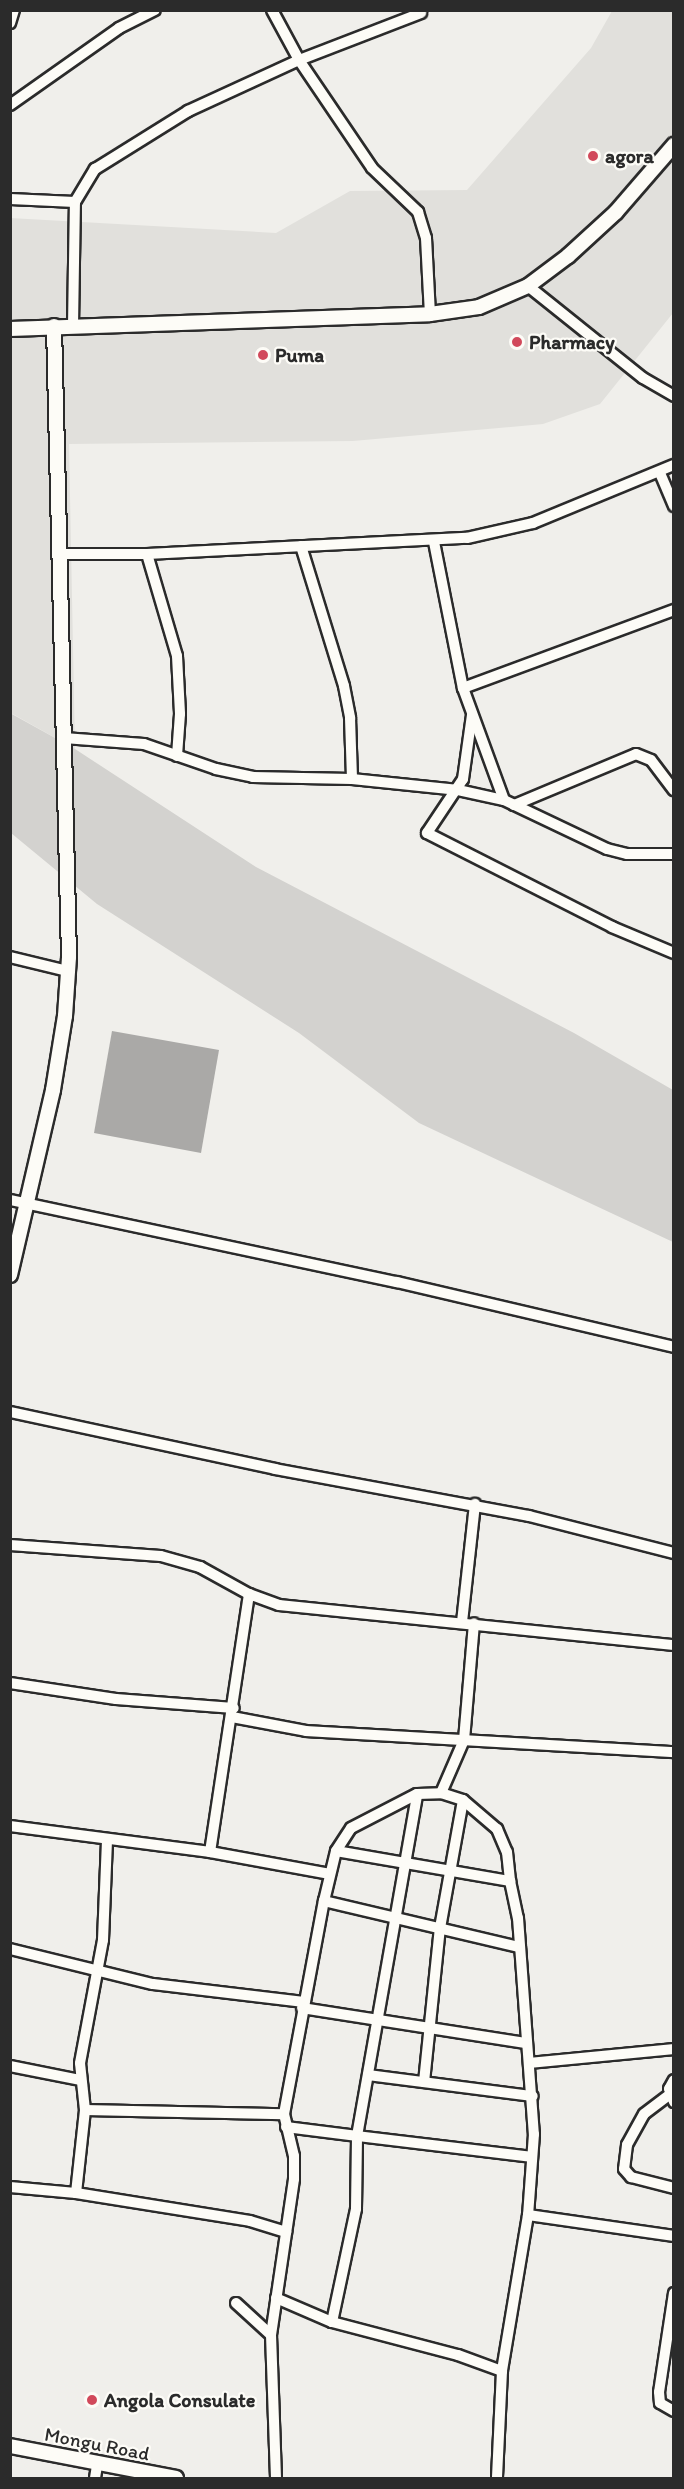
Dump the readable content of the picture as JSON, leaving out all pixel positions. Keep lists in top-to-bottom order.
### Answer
{
  "streets": {
    "main road": ["Mongu Road"]
  },
  "places": [
    "agora",
    "Pharmacy",
    "Puma",
    "Angola Consulate"
  ]
}
